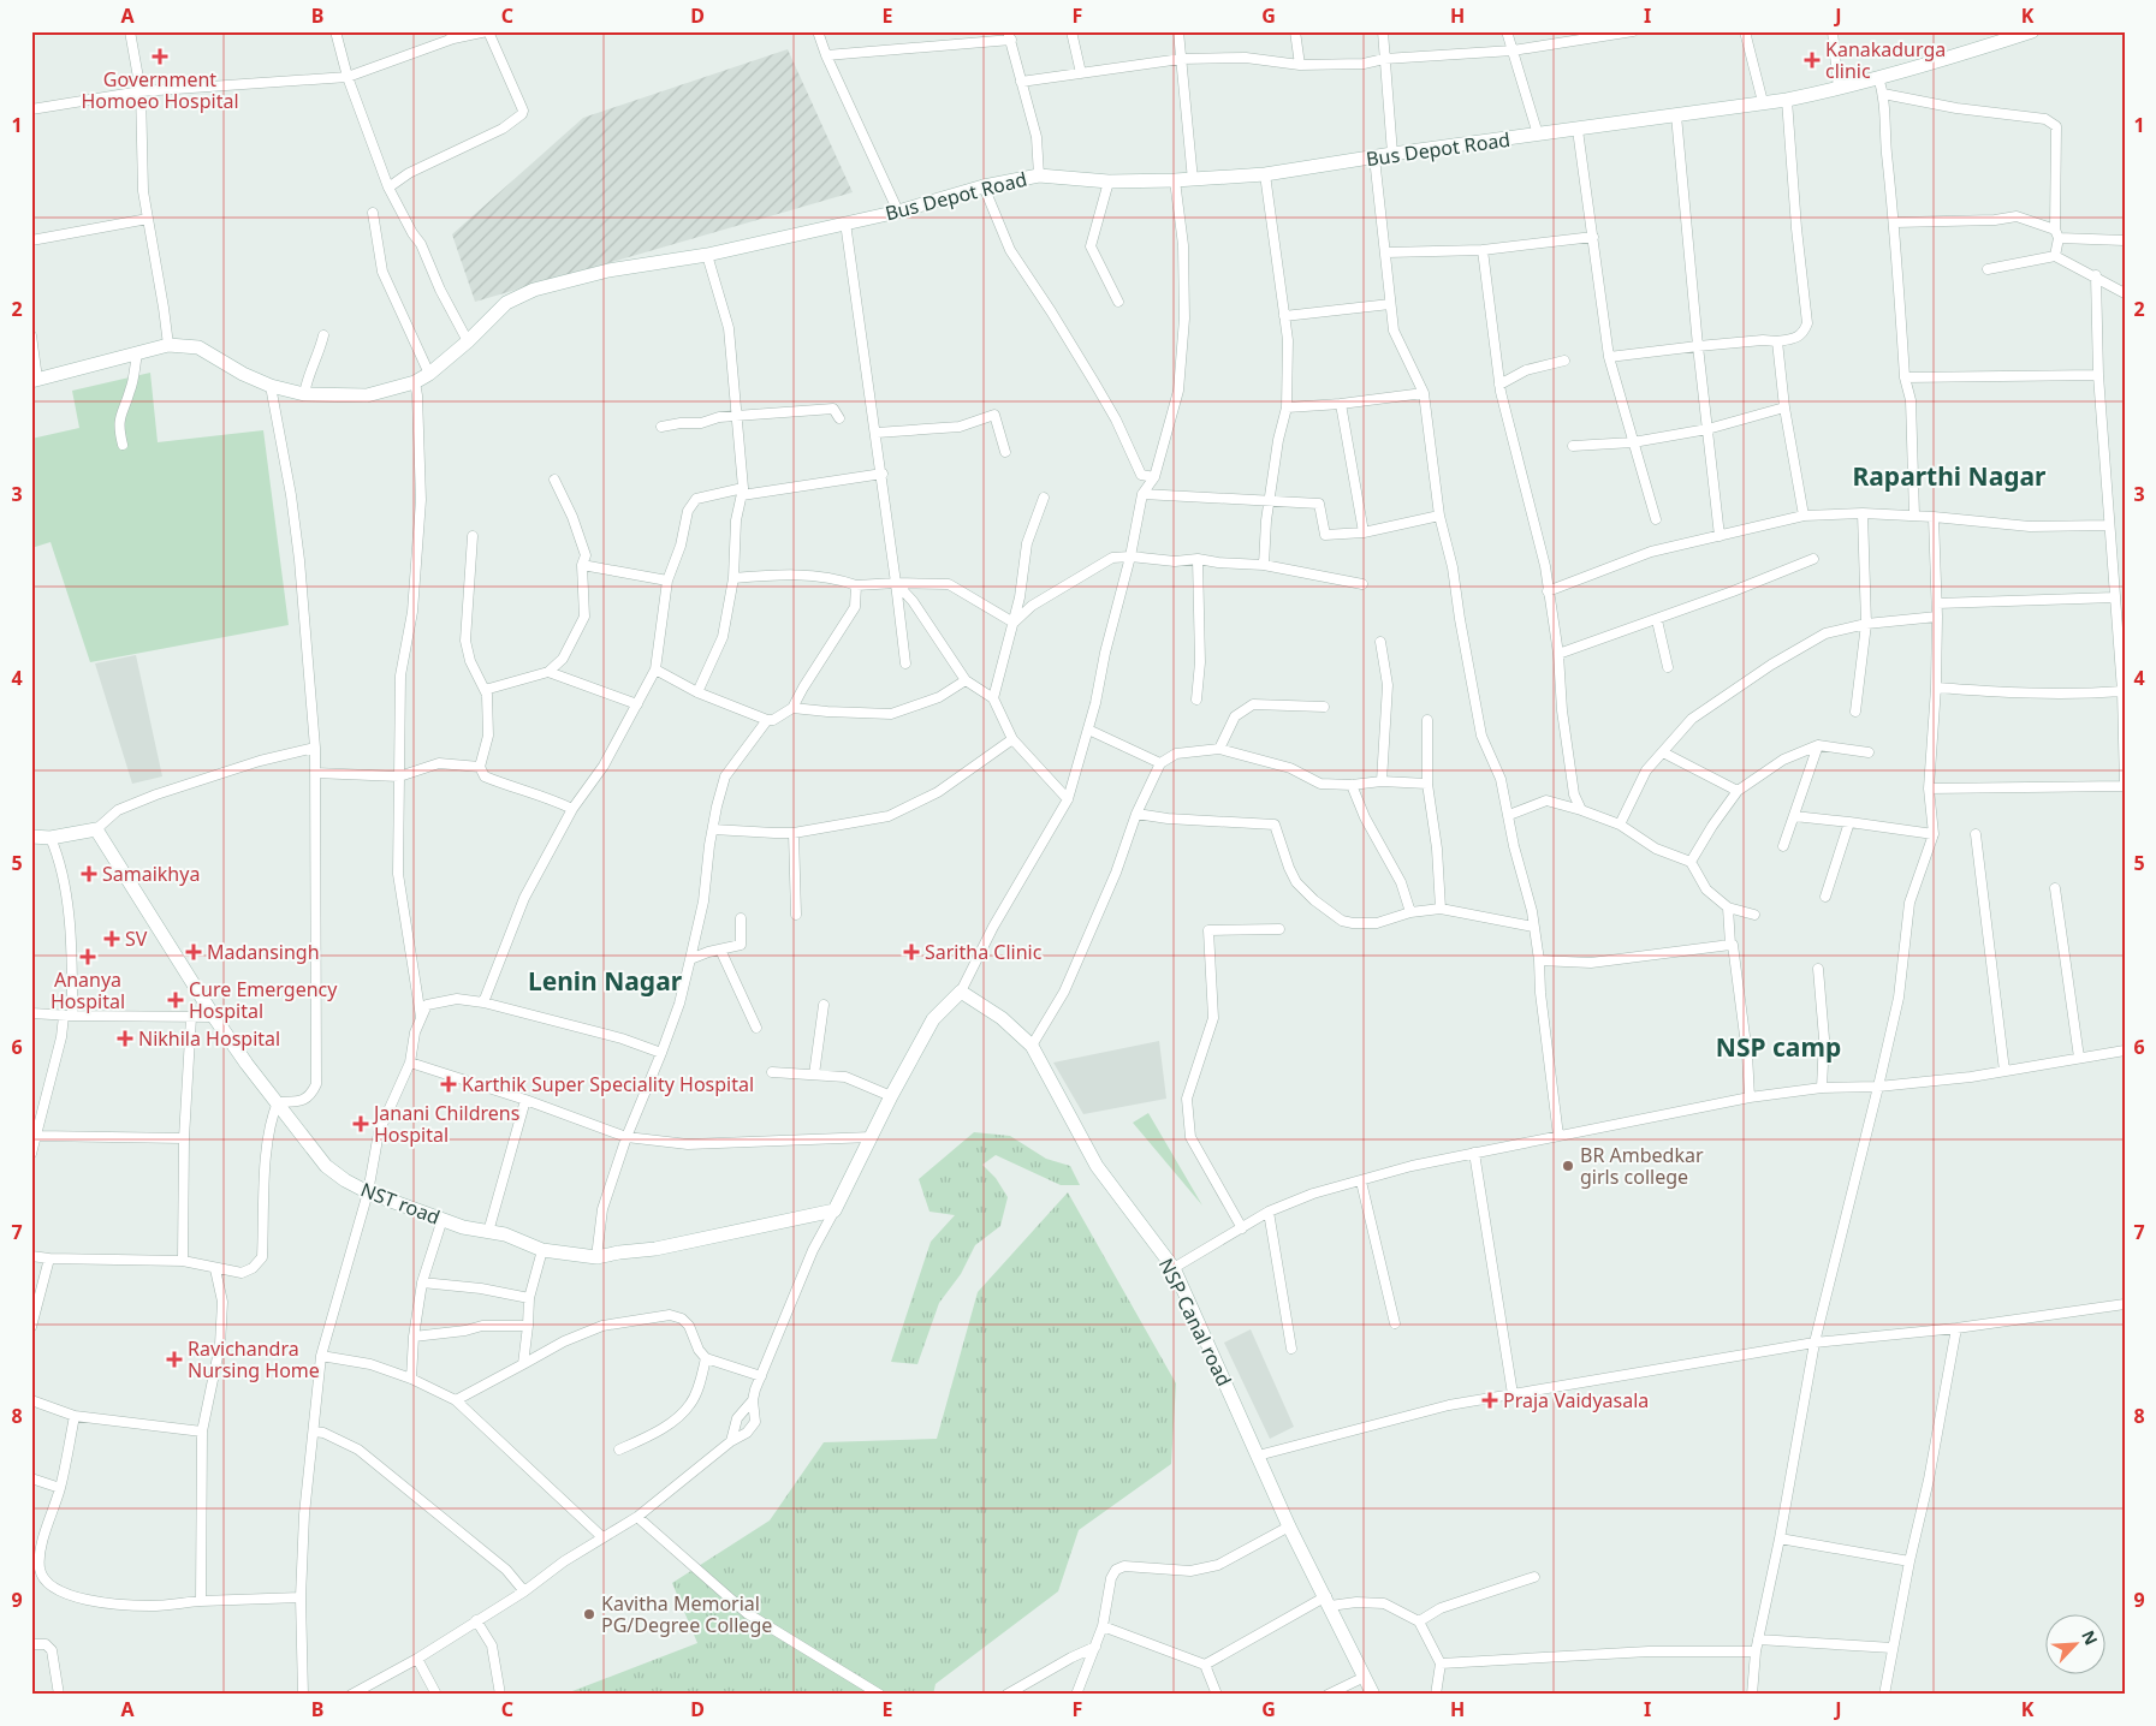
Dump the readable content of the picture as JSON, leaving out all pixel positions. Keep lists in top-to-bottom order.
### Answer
{
  "streets": {
    "street": ["Bus Depot Road", "NST road", "NSP Canal road"]
  },
  "districts": ["Raparthi Nagar", "Lenin Nagar", "NSP camp"],
  "places": {
    "health": [
      "Government Homoeo Hospital",
      "Kanakadurga clinic",
      "Samaikhya",
      "SV",
      "Madansingh",
      "Saritha Clinic",
      "Ananya Hospital",
      "Cure Emergency Hospital",
      "Nikhila Hospital",
      "Karthik Super Speciality Hospital",
      "Janani Childrens Hospital",
      "Ravichandra Nursing Home",
      "Praja Vaidyasala"
    ],
    "other": ["BR Ambedkar girls college", "Kavitha Memorial PG/Degree College"]
  },
  "north": "top right",
  "grid": {
    "columns": [
      "A",
      "B",
      "C",
      "D",
      "E",
      "F",
      "G",
      "H",
      "I",
      "J",
      "K"
    ],
    "rows": [
      "1",
      "2",
      "3",
      "4",
      "5",
      "6",
      "7",
      "8",
      "9"
    ]
  }
}
